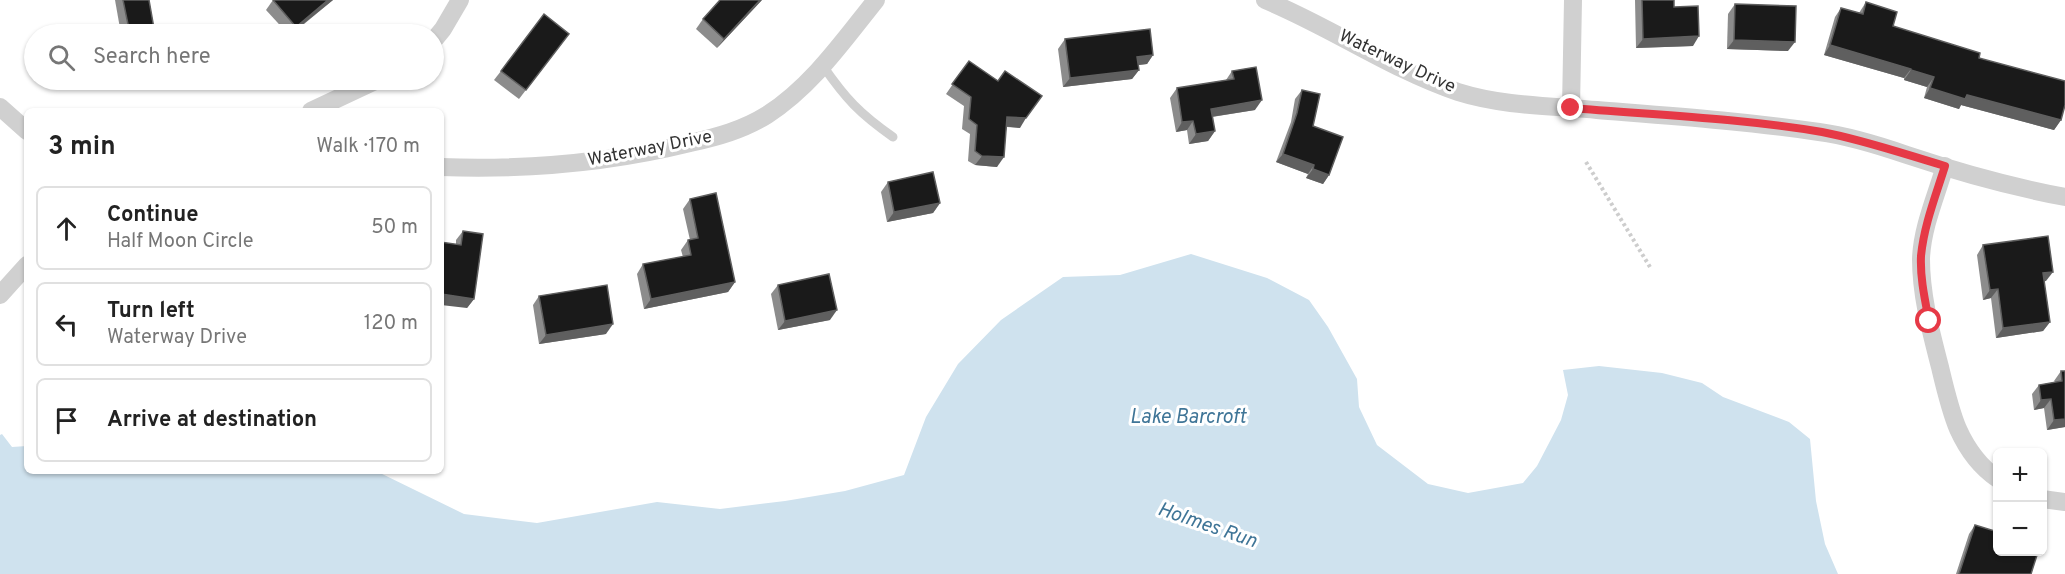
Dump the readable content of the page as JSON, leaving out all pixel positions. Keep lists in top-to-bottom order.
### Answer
{
  "streets": {
    "street": ["Waterway Drive"]
  },
  "water": ["Lake Barcroft", "Holmes Run"],
  "page": {
    "search": "Search here",
    "heading": ["3 min", "Walk · 170 m"],
    "list": [
      ["Continue", "Half Moon Circle", "50 m"],
      ["Turn left", "Waterway Drive", "120 m"],
      "Arrive at destination"
    ],
    "map_buttons": ["+", "−"]
  }
}
